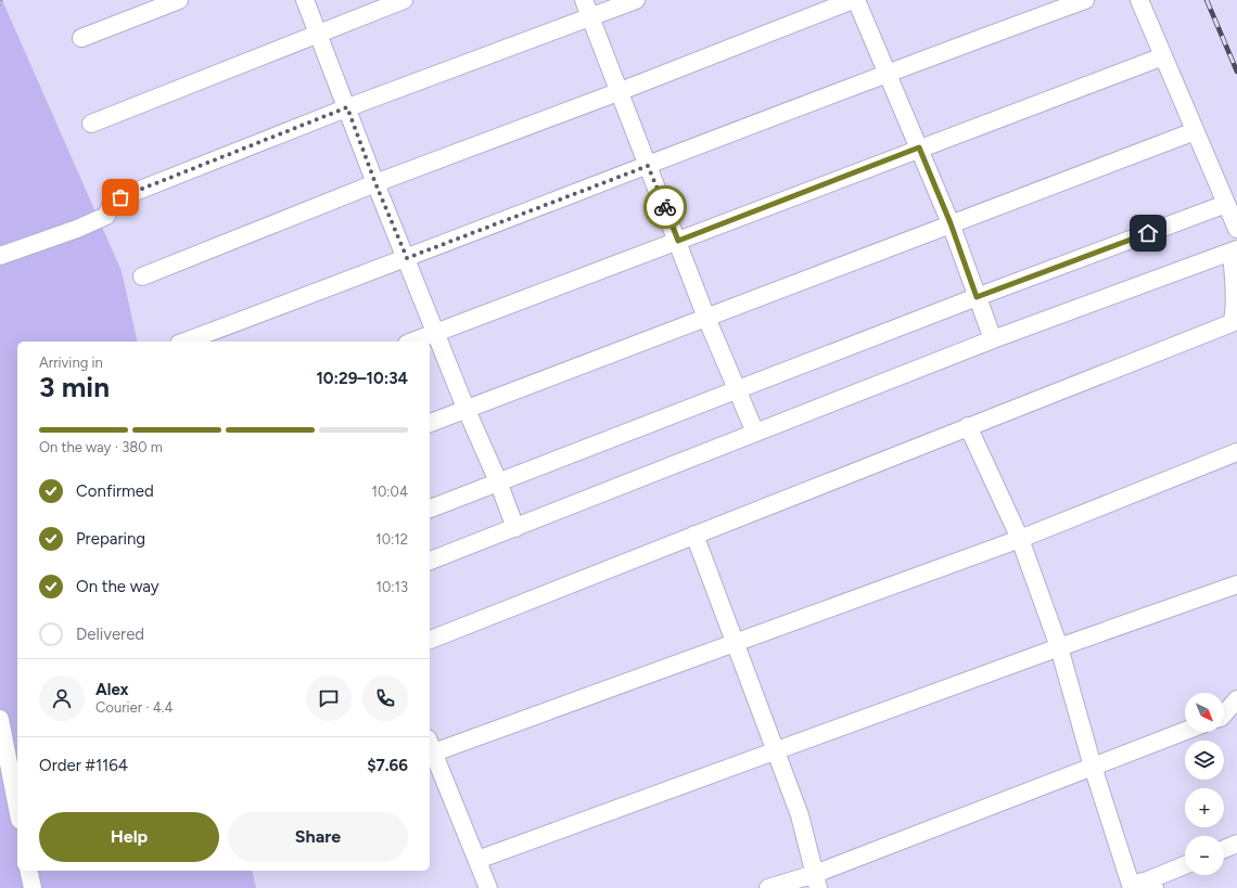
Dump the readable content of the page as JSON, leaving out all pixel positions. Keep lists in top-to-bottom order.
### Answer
{
  "north": "bottom right",
  "page": {
    "heading": ["3 min", "Arriving in", "10:29–10:34"],
    "panel": [
      "Alex",
      "Courier · 4.4",
      "Order #1164",
      "$7.66"
    ],
    "bar": "On the way · 380 m",
    "list": [
      ["Confirmed", "10:04"],
      ["Preparing", "10:12"],
      ["On the way", "10:13"],
      "Delivered"
    ],
    "map_buttons": ["+", "−"],
    "buttons": ["Help", "Share"]
  }
}
